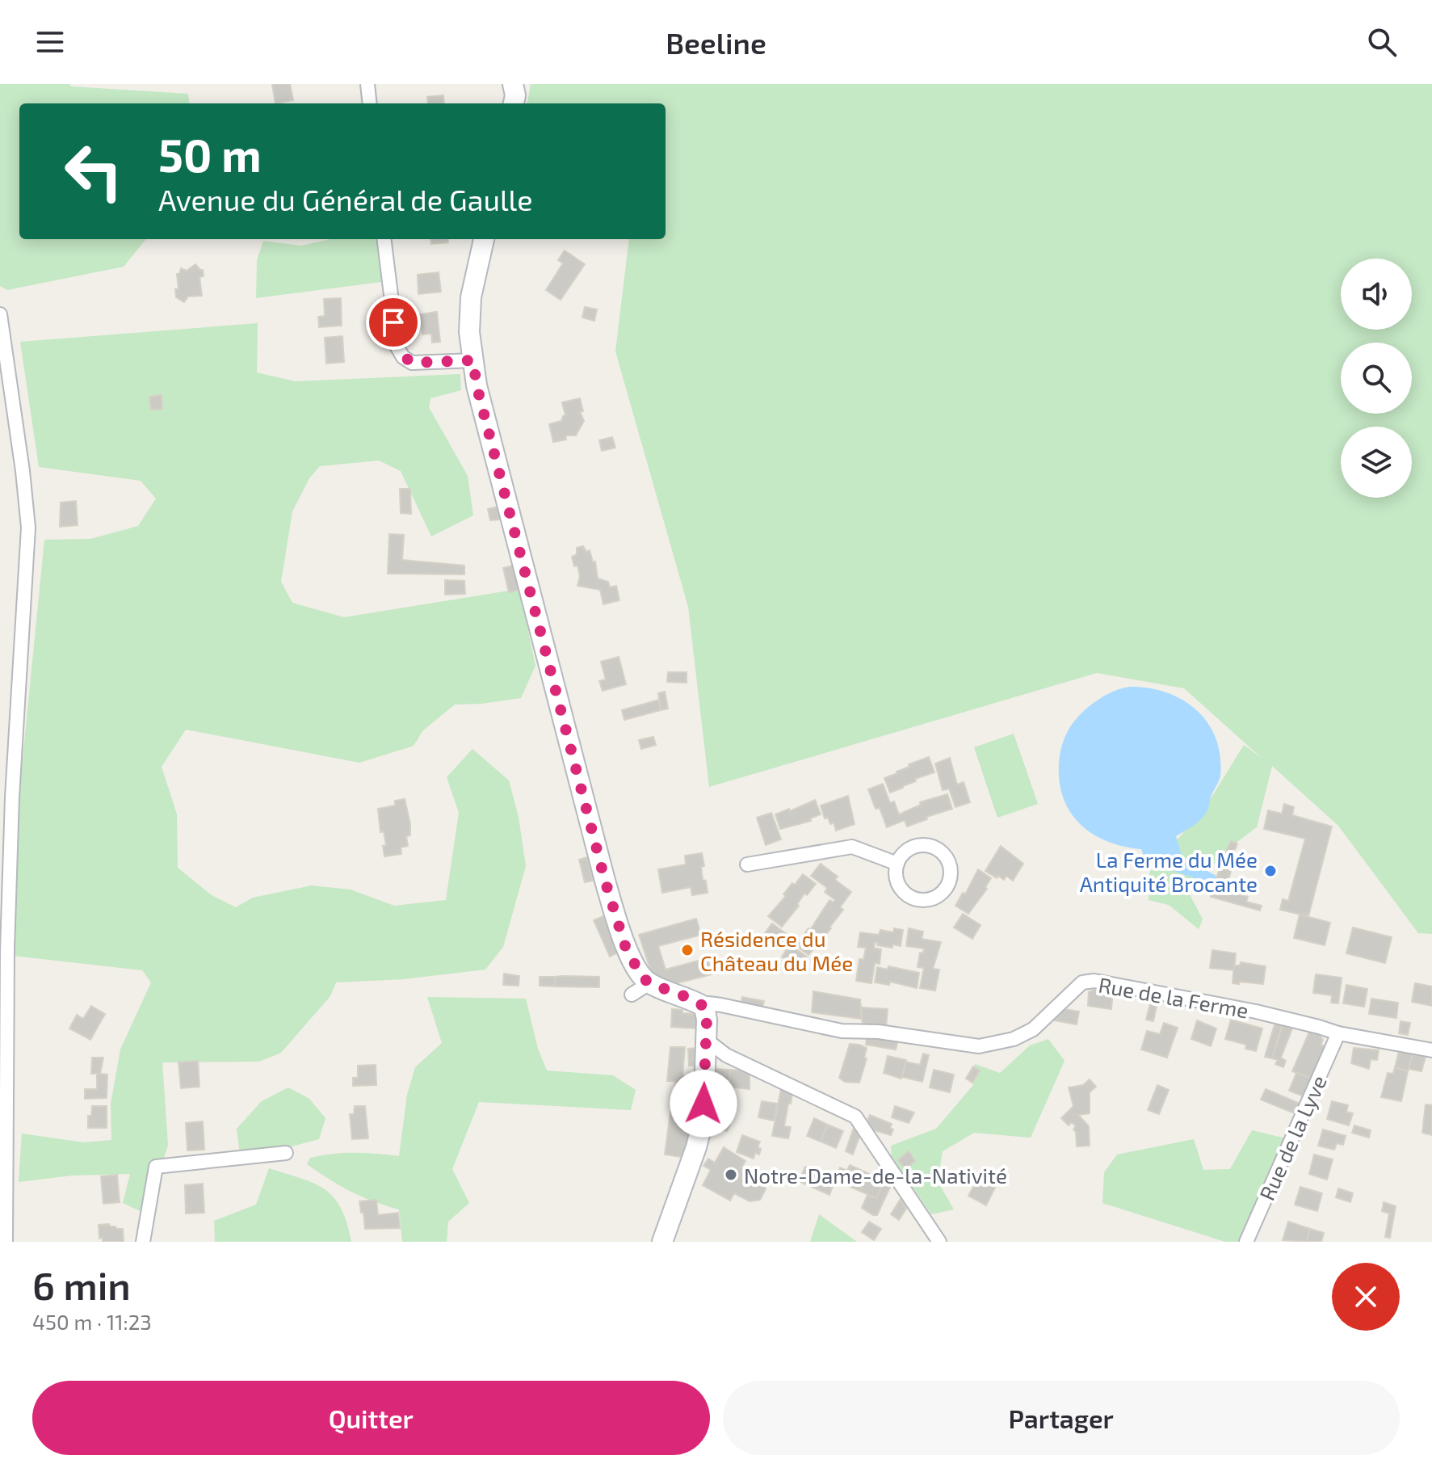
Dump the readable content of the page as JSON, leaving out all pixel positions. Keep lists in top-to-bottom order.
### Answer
{
  "streets": {
    "street": ["Rue de la Ferme", "Rue de la Lyve"]
  },
  "crossings": [
    ["Rue de la Ferme", "Rue de la Lyve"]
  ],
  "places": ["La Ferme du Mée Antiquité Brocante", "Résidence du Château du Mée", "Notre-Dame-de-la-Nativité"],
  "page": {
    "header": "Beeline",
    "turn": ["50 m", "Avenue du Général de Gaulle"],
    "heading": ["6 min", "450 m · 11:23"],
    "buttons": ["Quitter", "Partager"]
  }
}
